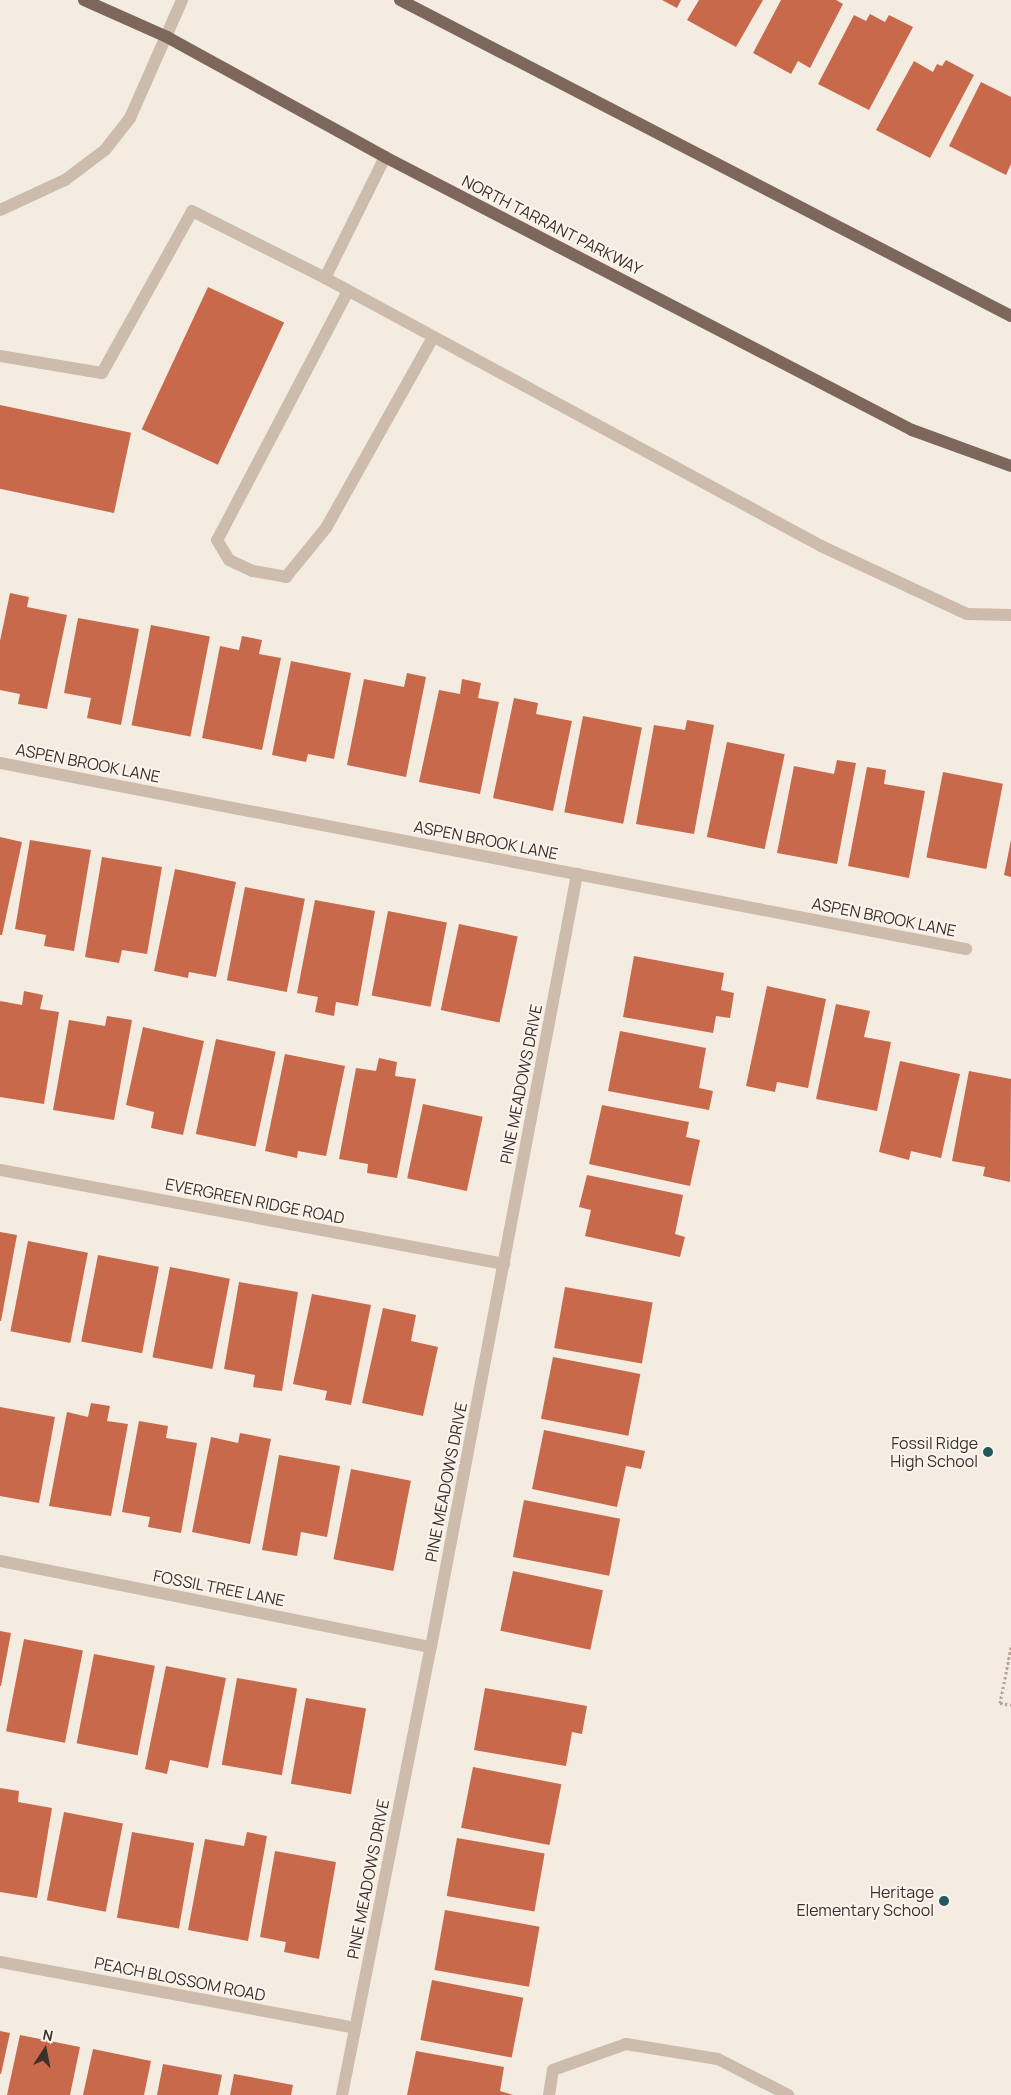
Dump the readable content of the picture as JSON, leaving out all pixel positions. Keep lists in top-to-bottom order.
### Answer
{
  "streets": {
    "main road": ["NORTH TARRANT PARKWAY"],
    "street": [
      "ASPEN BROOK LANE",
      "PINE MEADOWS DRIVE",
      "EVERGREEN RIDGE ROAD",
      "FOSSIL TREE LANE",
      "PEACH BLOSSOM ROAD"
    ]
  },
  "crossings": [
    ["ASPEN BROOK LANE", "PINE MEADOWS DRIVE"],
    ["PINE MEADOWS DRIVE", "EVERGREEN RIDGE ROAD"],
    ["PINE MEADOWS DRIVE", "FOSSIL TREE LANE"],
    ["PINE MEADOWS DRIVE", "PEACH BLOSSOM ROAD"]
  ],
  "places": ["Fossil Ridge High School", "Heritage Elementary School"],
  "north": "top"
}
